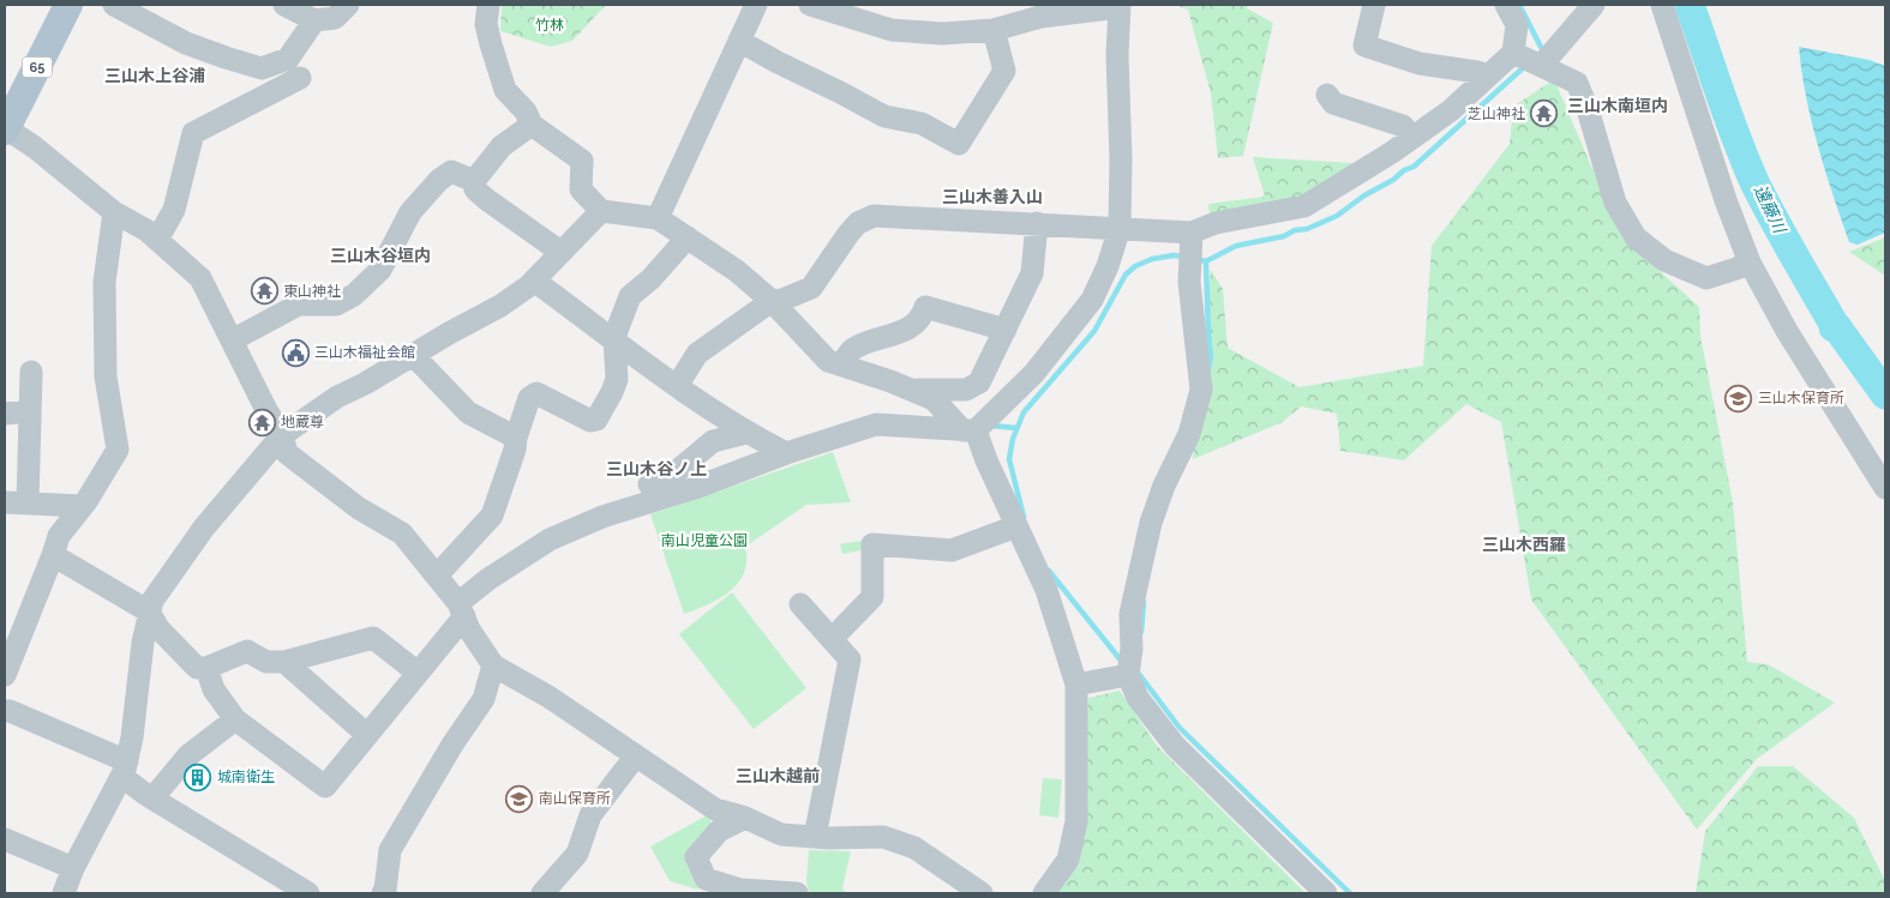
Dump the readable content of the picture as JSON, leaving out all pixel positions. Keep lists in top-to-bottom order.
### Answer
{
  "streets": {
    "main road": ["65"]
  },
  "districts": [
    "三山木上谷浦",
    "三山木南垣内",
    "三山木善入山",
    "三山木谷垣内",
    "三山木谷ノ上",
    "三山木西羅",
    "三山木越前"
  ],
  "water": ["遠藤川"],
  "parks": ["竹林", "南山児童公園"],
  "places": {
    "temple": ["芝山神社", "東山神社", "地蔵尊"],
    "public building": ["三山木福祉会館"],
    "school or university": ["三山木保育所", "南山保育所"],
    "building": ["城南衛生"]
  }
}
